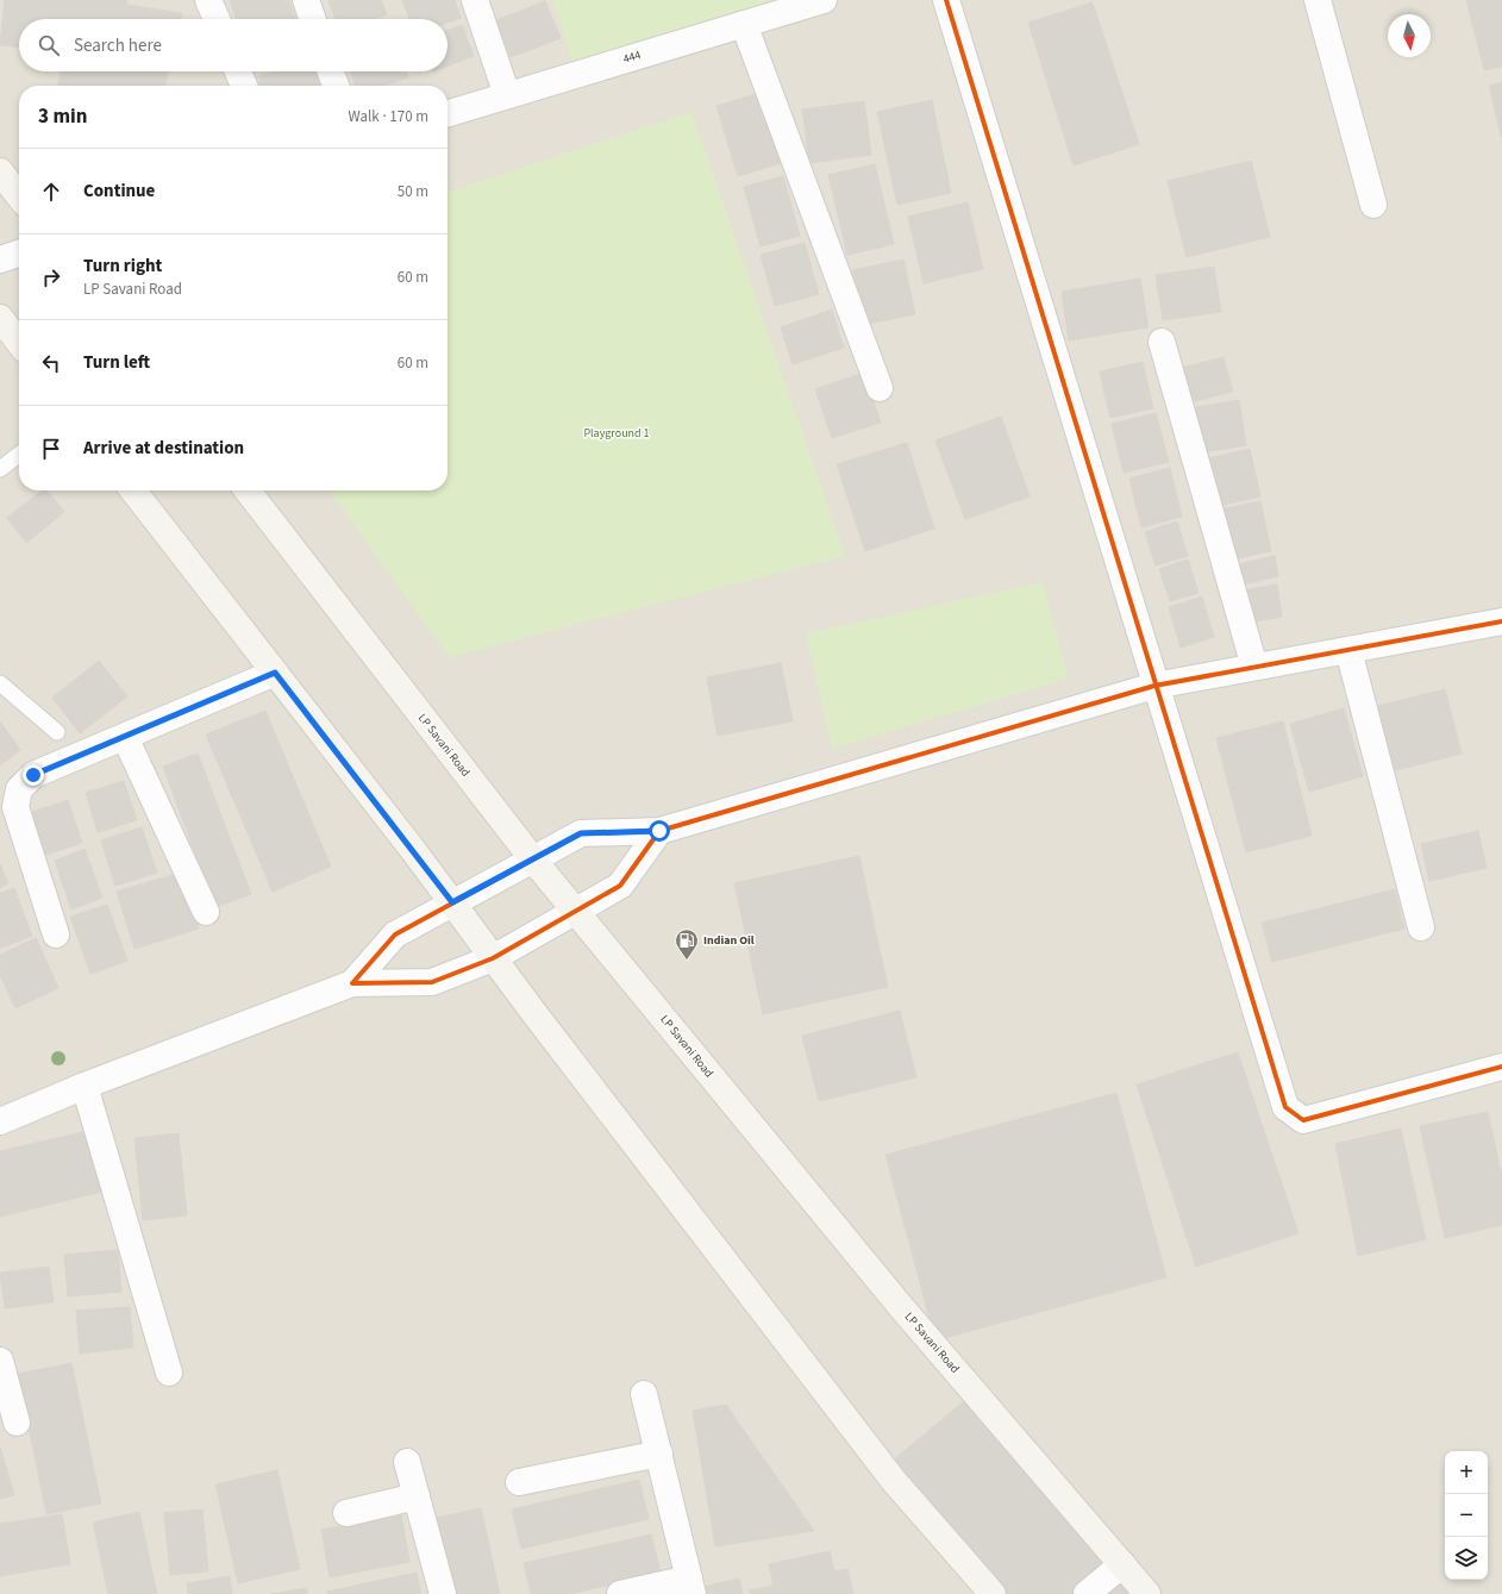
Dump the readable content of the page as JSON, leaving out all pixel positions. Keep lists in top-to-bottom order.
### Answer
{
  "streets": {
    "main road": ["LP Savani Road"],
    "street": ["444"]
  },
  "parks": ["Playground 1"],
  "places": {
    "fuel station": ["Indian Oil"]
  },
  "north": "bottom",
  "page": {
    "search": "Search here",
    "heading": ["3 min", "Walk · 170 m"],
    "list": [
      ["Continue", "50 m"],
      ["Turn right", "LP Savani Road", "60 m"],
      ["Turn left", "60 m"],
      "Arrive at destination"
    ],
    "map_buttons": ["+", "−"]
  }
}
